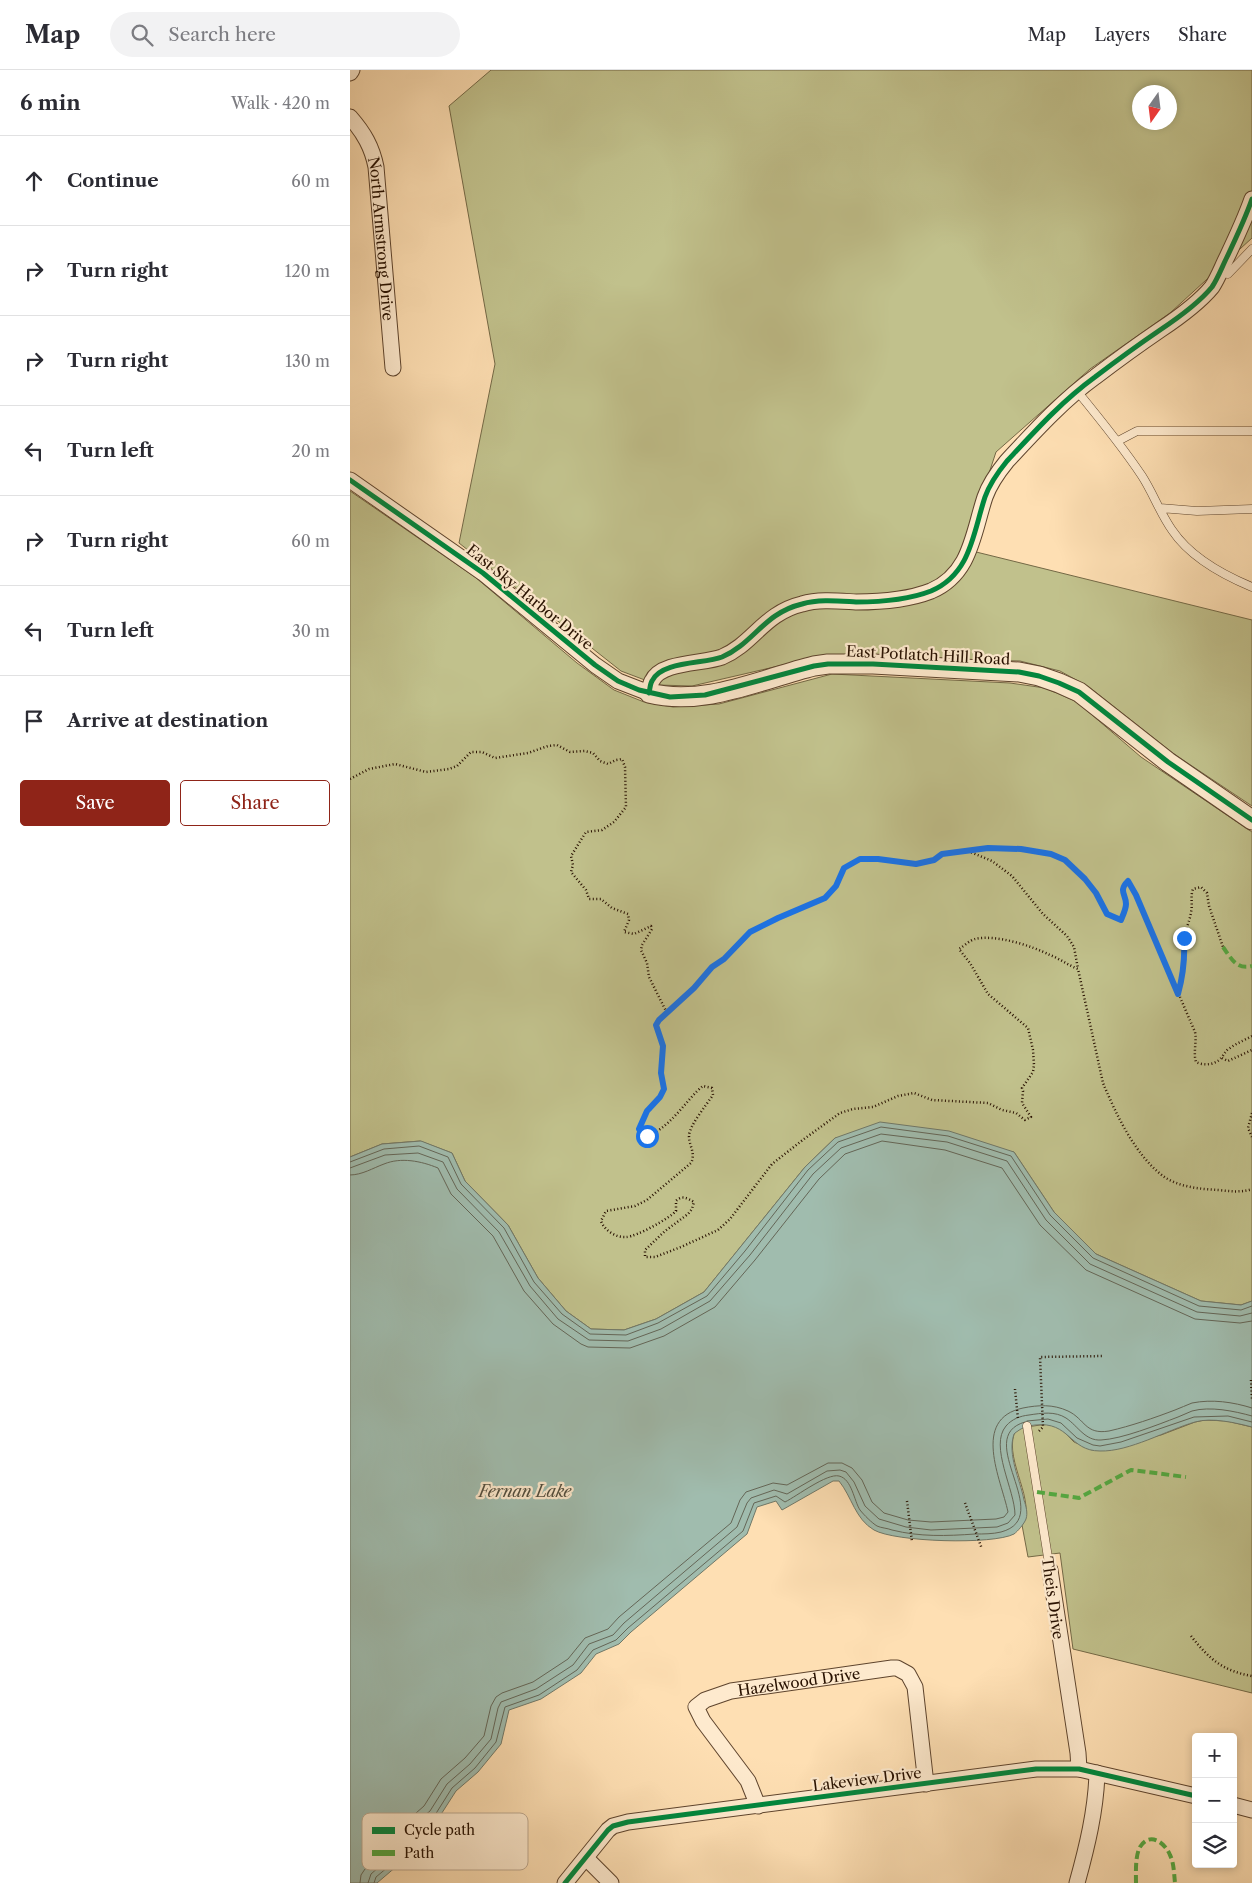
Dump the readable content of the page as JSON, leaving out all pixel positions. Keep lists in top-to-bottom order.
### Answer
{
  "streets": {
    "street": [
      "North Armstrong Drive",
      "East Sky Harbor Drive",
      "East Potlatch Hill Road",
      "Theis Drive",
      "Hazelwood Drive",
      "Lakeview Drive"
    ]
  },
  "crossings": [
    ["East Sky Harbor Drive", "East Potlatch Hill Road"],
    ["Theis Drive", "Lakeview Drive"],
    ["Hazelwood Drive", "Lakeview Drive"]
  ],
  "water": ["Fernan Lake"],
  "legend": ["Cycle path", "Path"],
  "north": "bottom",
  "page": {
    "header": "Map",
    "search": "Search here",
    "nav": ["Map", "Layers", "Share"],
    "heading": ["6 min", "Walk · 420 m"],
    "list": [
      ["Continue", "60 m"],
      ["Turn right", "120 m"],
      ["Turn right", "130 m"],
      ["Turn left", "20 m"],
      ["Turn right", "60 m"],
      ["Turn left", "30 m"],
      "Arrive at destination"
    ],
    "buttons": ["Save", "Share"],
    "map_buttons": ["+", "−"]
  }
}
